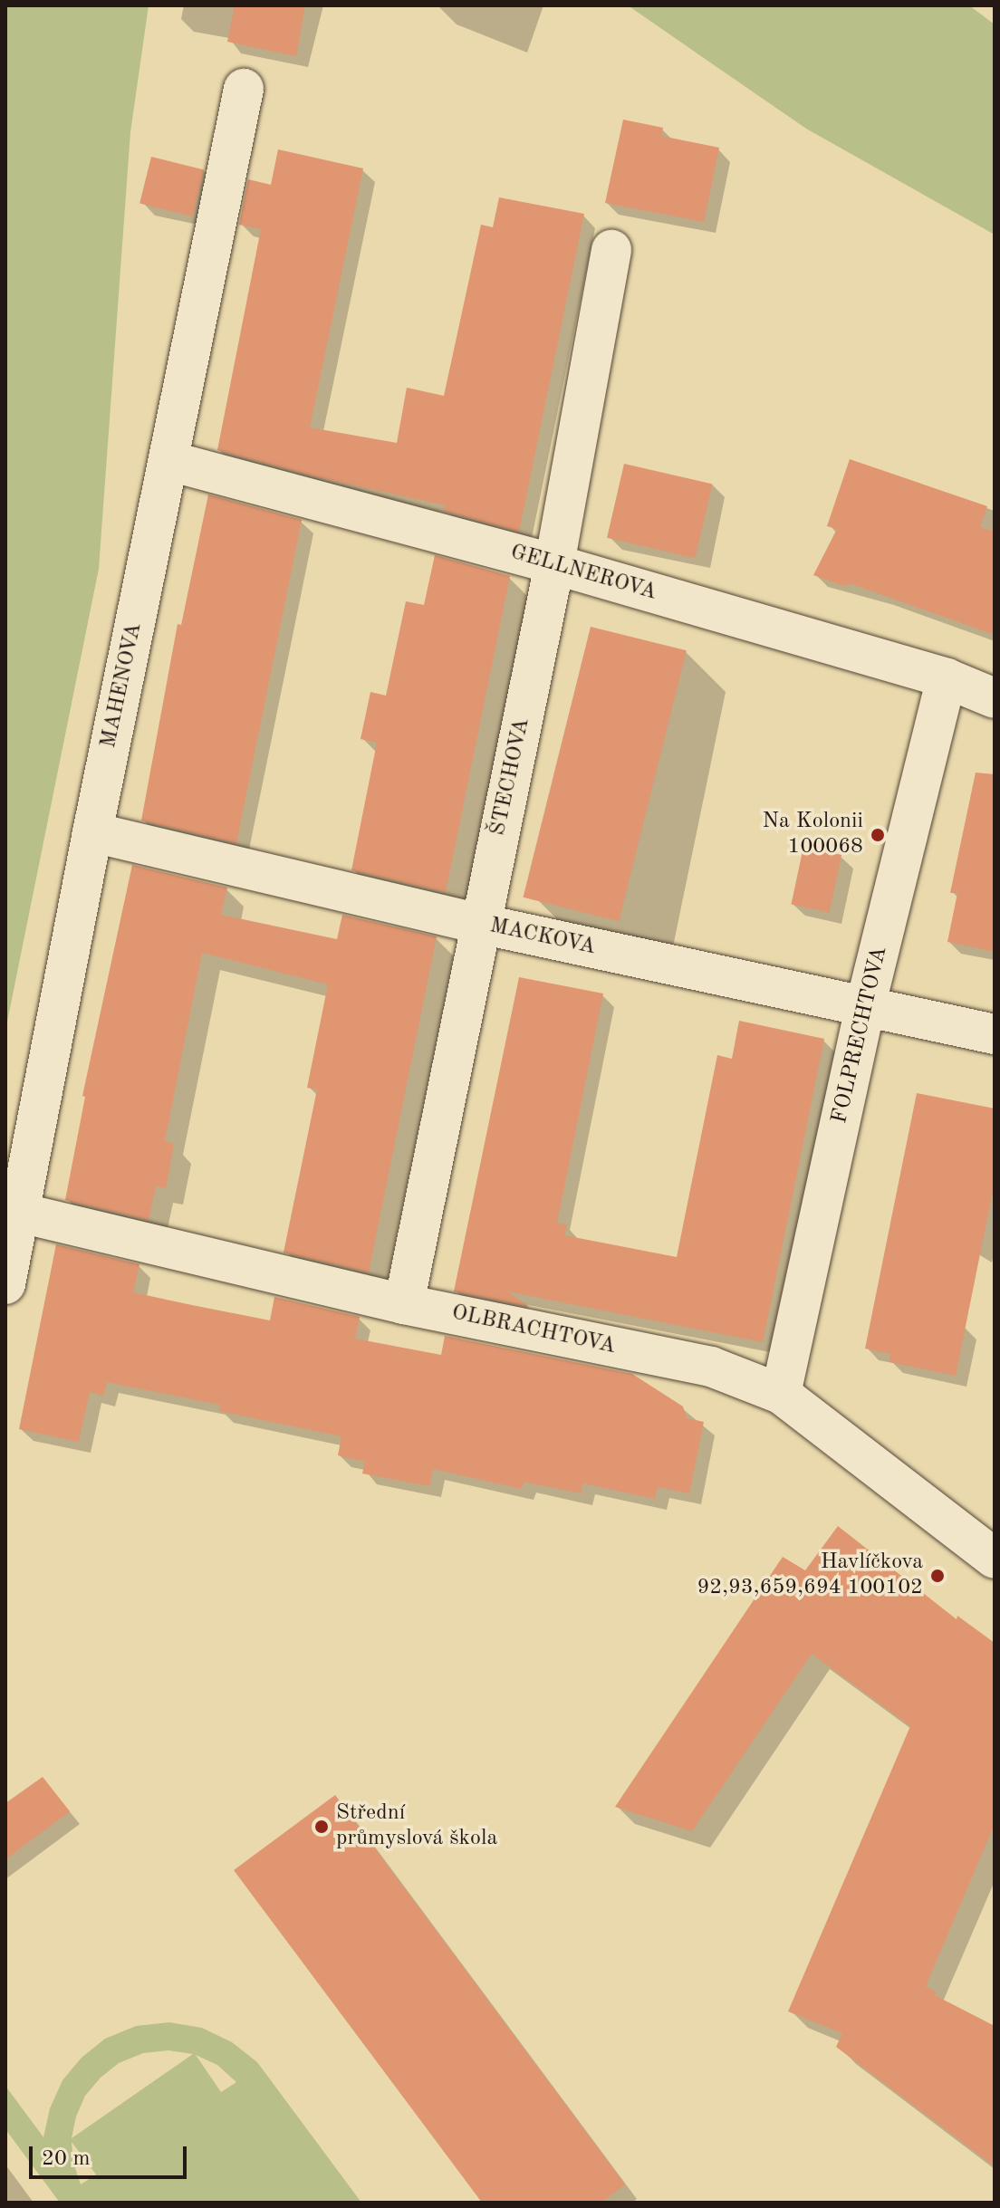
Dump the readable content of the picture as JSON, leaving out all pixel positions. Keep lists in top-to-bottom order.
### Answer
{
  "streets": {
    "street": [
      "GELLNEROVA",
      "MAHENOVA",
      "ŠTECHOVA",
      "MACKOVA",
      "FOLPRECHTOVA",
      "OLBRACHTOVA"
    ]
  },
  "crossings": [
    ["GELLNEROVA", "MAHENOVA"],
    ["GELLNEROVA", "ŠTECHOVA"],
    ["GELLNEROVA", "FOLPRECHTOVA"],
    ["MAHENOVA", "MACKOVA"],
    ["MAHENOVA", "OLBRACHTOVA"],
    ["ŠTECHOVA", "MACKOVA"],
    ["ŠTECHOVA", "OLBRACHTOVA"],
    ["MACKOVA", "FOLPRECHTOVA"],
    ["FOLPRECHTOVA", "OLBRACHTOVA"]
  ],
  "places": ["Na Kolonii 100068", "Havlíčkova 92,93,659,694 100102", "Střední průmyslová škola"],
  "scale_bar": "20 m"
}
